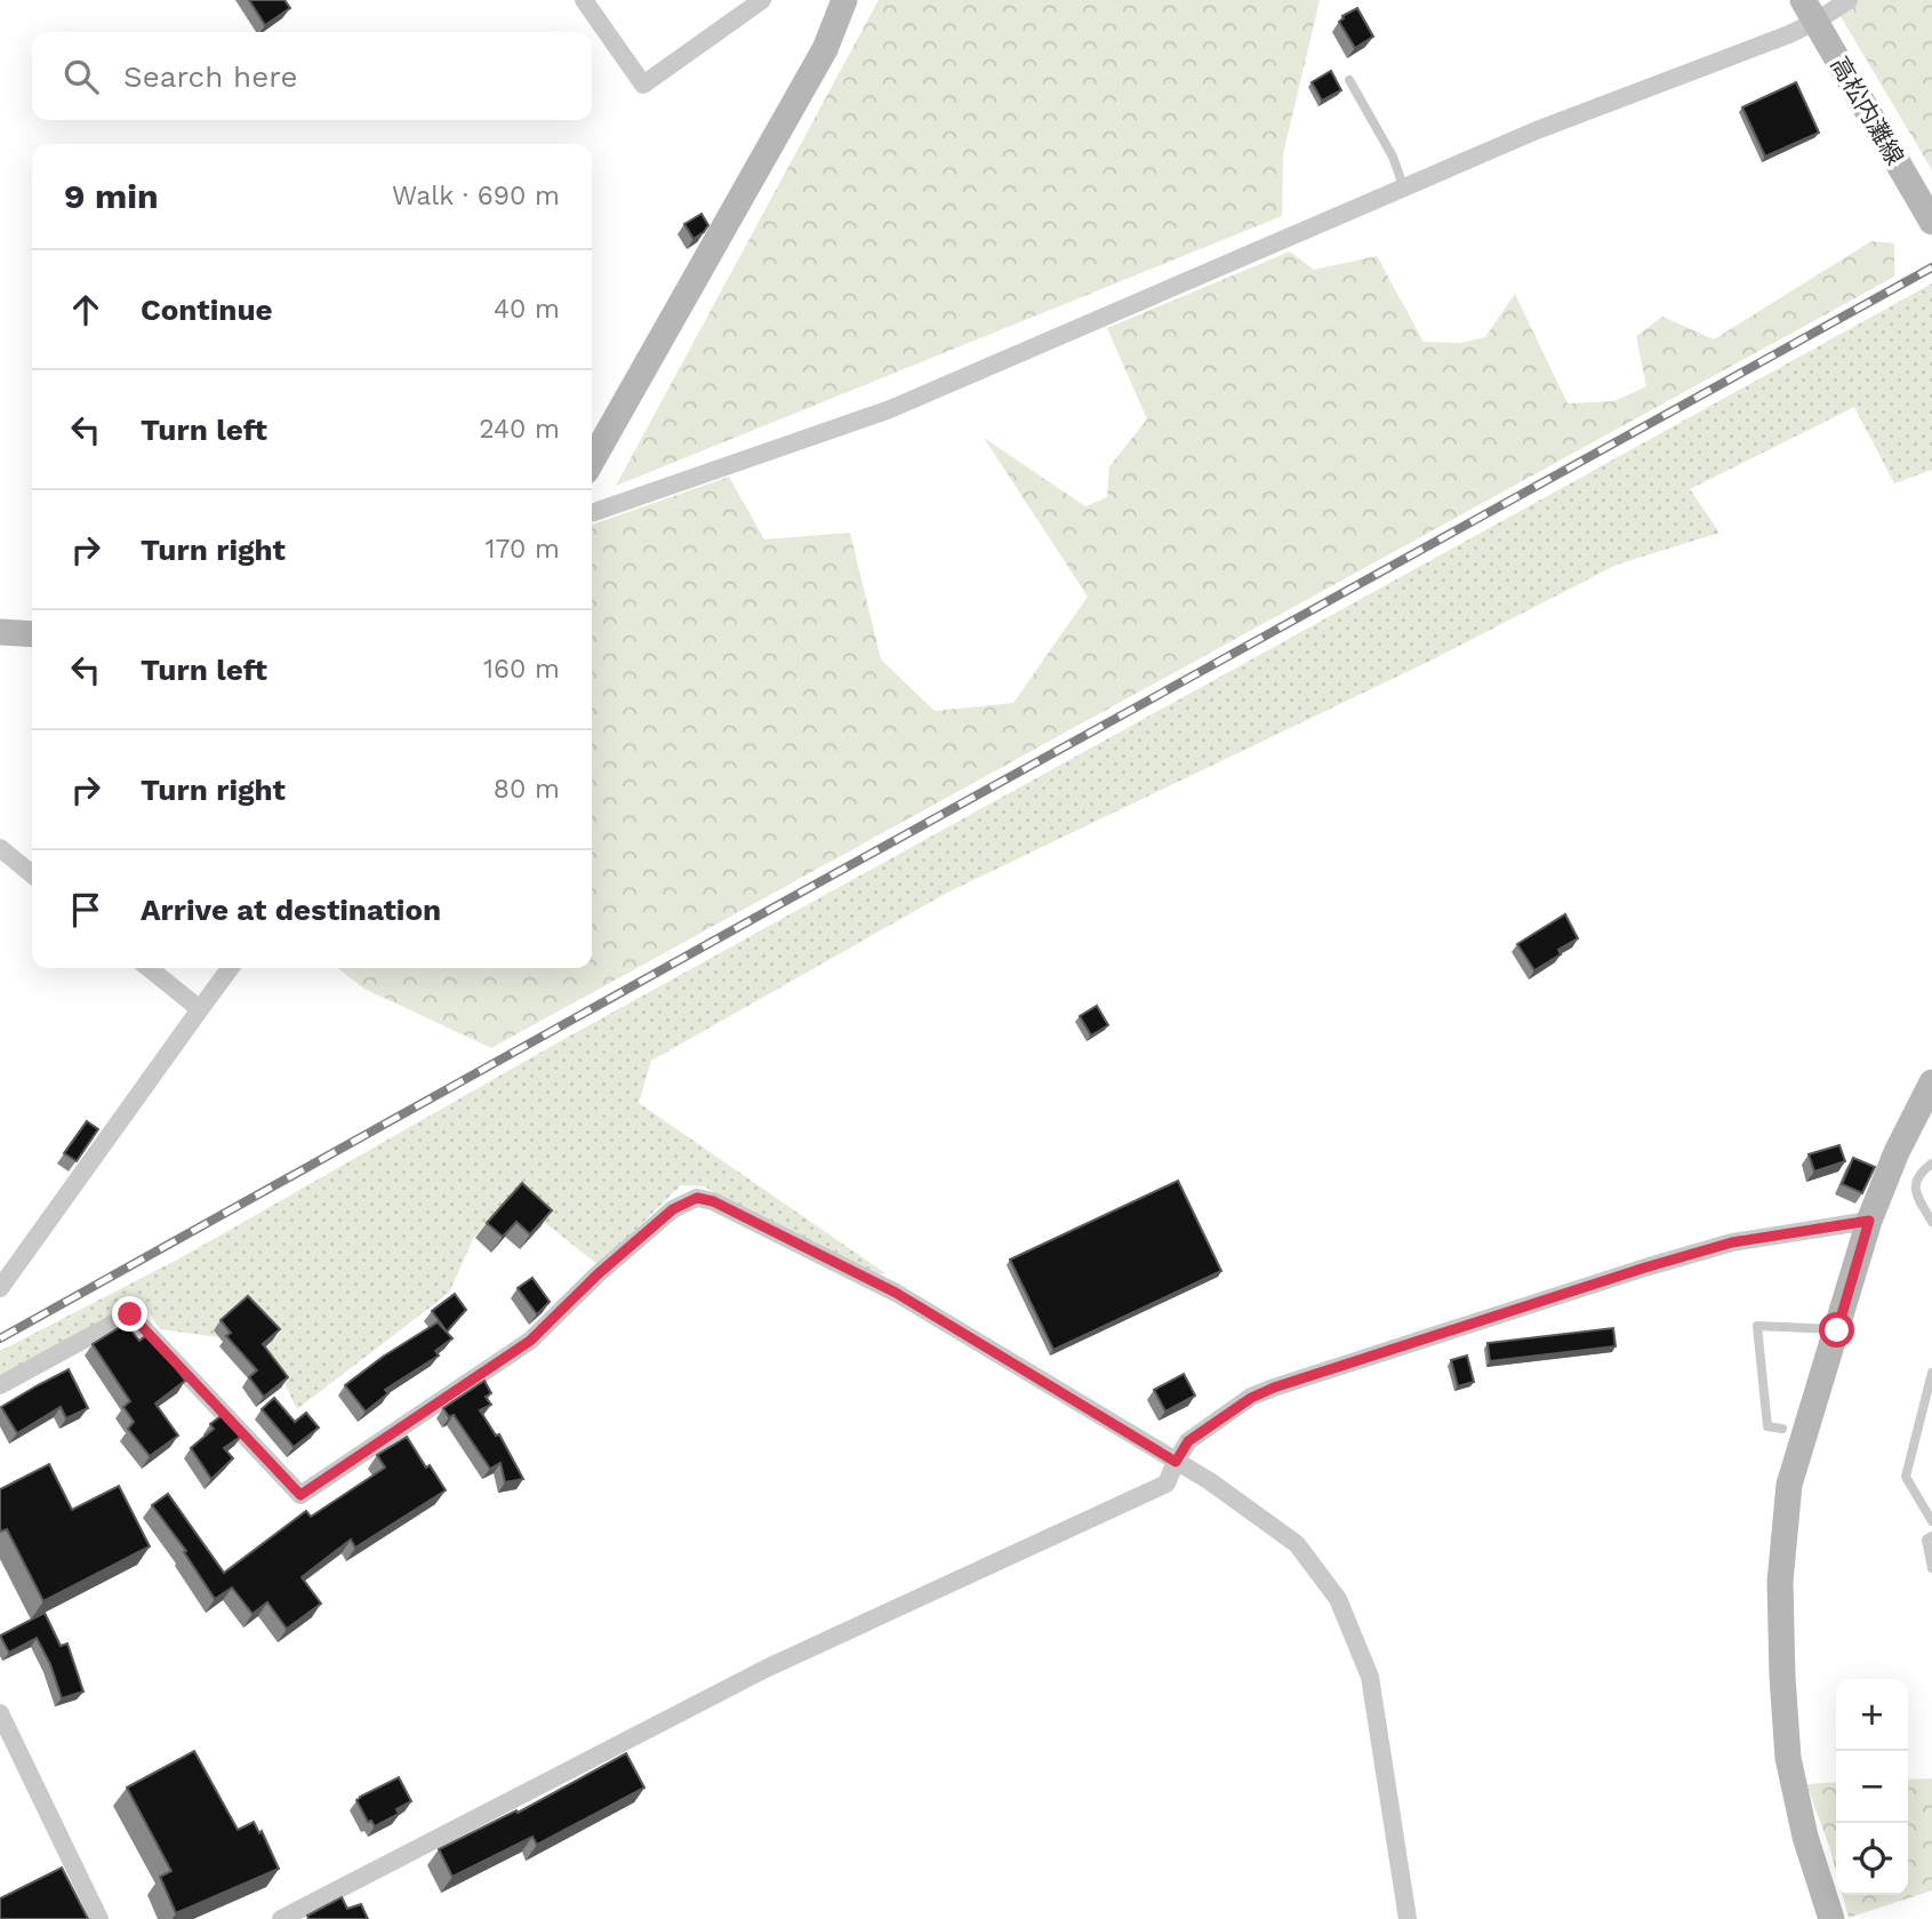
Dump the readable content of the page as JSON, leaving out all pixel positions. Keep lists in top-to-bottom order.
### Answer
{
  "streets": {
    "street": ["高松内灘線"]
  },
  "page": {
    "search": "Search here",
    "heading": ["9 min", "Walk · 690 m"],
    "list": [
      ["Continue", "40 m"],
      ["Turn left", "240 m"],
      ["Turn right", "170 m"],
      ["Turn left", "160 m"],
      ["Turn right", "80 m"],
      "Arrive at destination"
    ],
    "map_buttons": ["+", "−"]
  }
}
